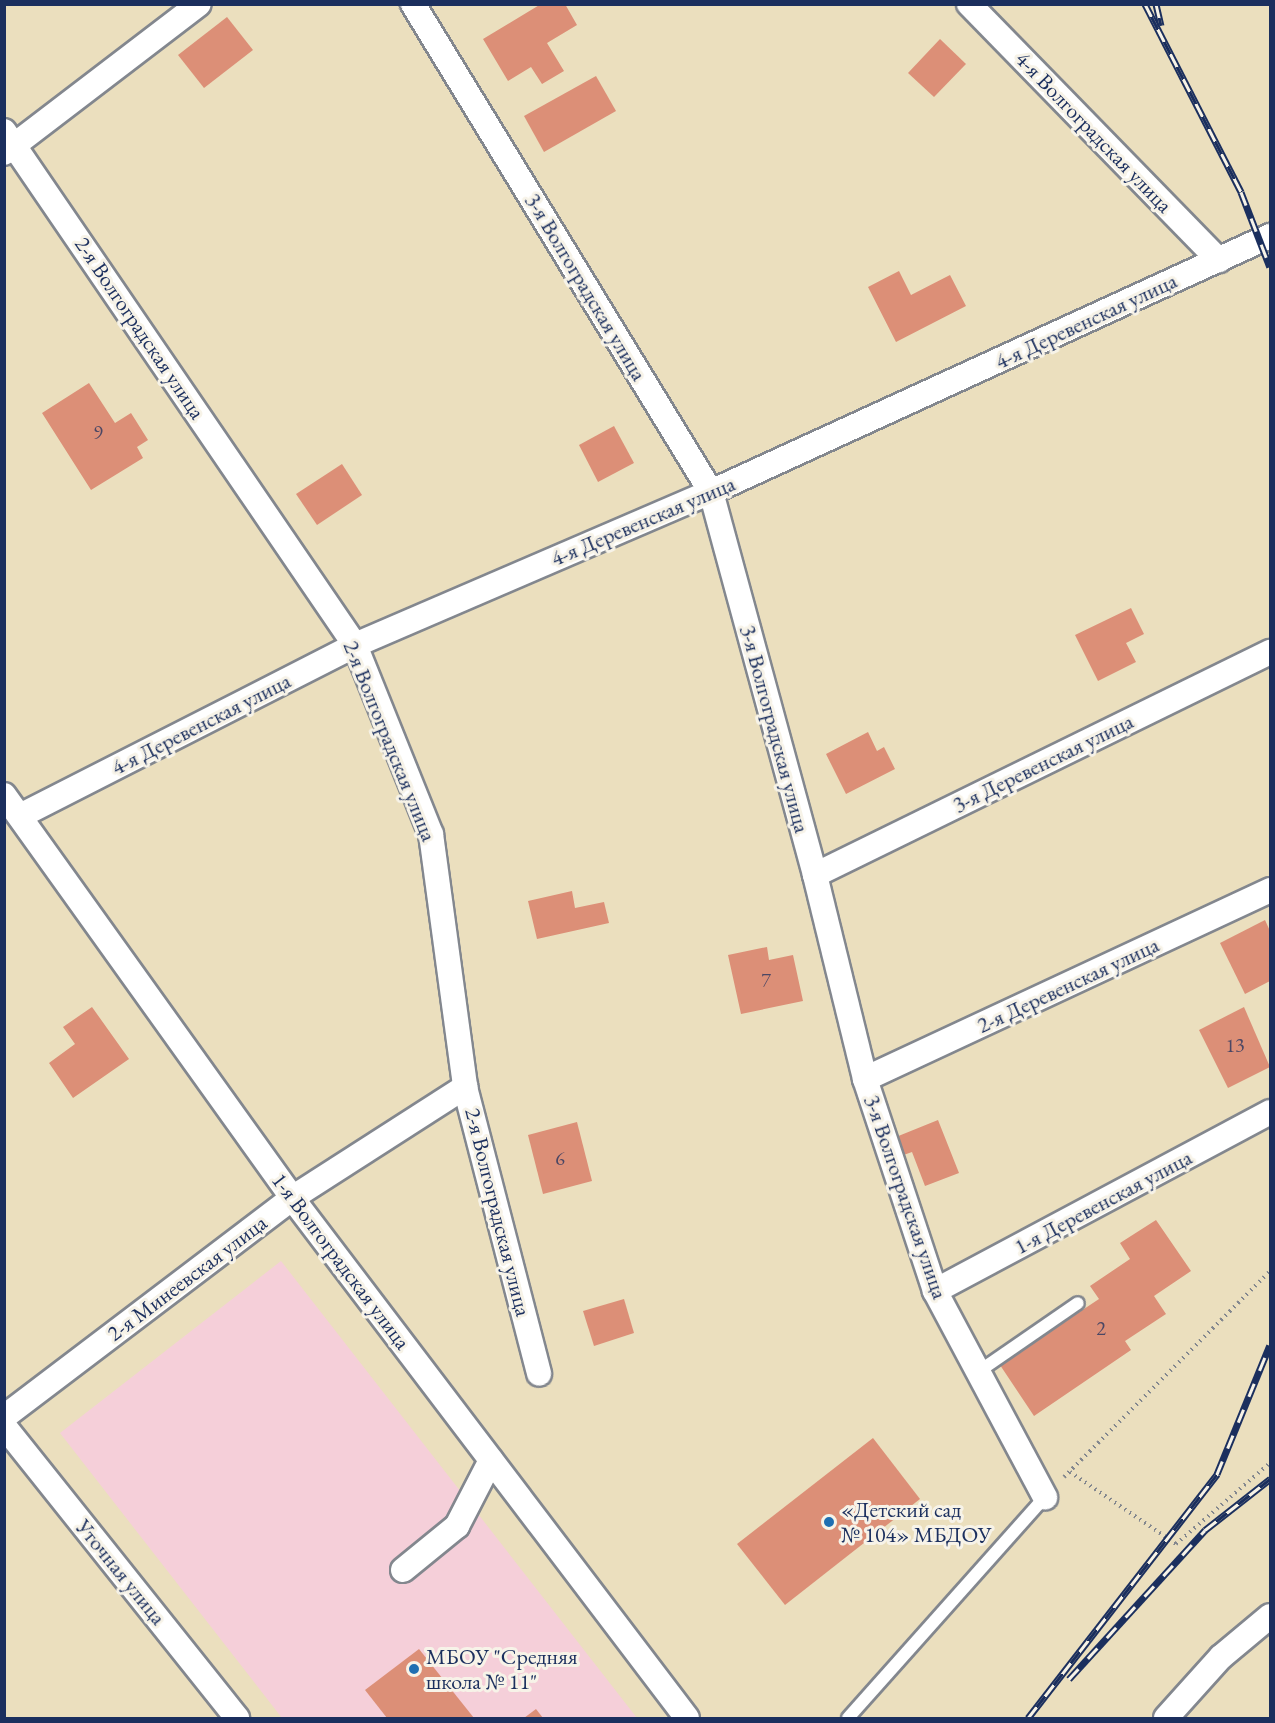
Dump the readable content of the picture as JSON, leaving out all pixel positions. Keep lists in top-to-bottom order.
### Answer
{
  "streets": {
    "street": [
      "4-я Волгоградская улица",
      "3-я Волгоградская улица",
      "4-я Деревенская улица",
      "2-я Волгоградская улица",
      "3-я Деревенская улица",
      "2-я Деревенская улица",
      "1-я Деревенская улица",
      "1-я Волгоградская улица",
      "2-я Минеевская улица",
      "Уточная улица"
    ]
  },
  "crossings": [
    ["4-я Волгоградская улица", "4-я Деревенская улица"],
    ["3-я Волгоградская улица", "4-я Деревенская улица"],
    ["3-я Волгоградская улица", "3-я Деревенская улица"],
    ["3-я Волгоградская улица", "2-я Деревенская улица"],
    ["3-я Волгоградская улица", "1-я Деревенская улица"],
    ["4-я Деревенская улица", "2-я Волгоградская улица"],
    ["4-я Деревенская улица", "1-я Волгоградская улица"],
    ["2-я Волгоградская улица", "2-я Минеевская улица"],
    ["1-я Волгоградская улица", "2-я Минеевская улица"]
  ],
  "places": ["«Детский сад № 104» МБДОУ", "МБОУ \"Средняя школа № 11\""],
  "house_numbers": [
    "9",
    "7",
    "13",
    "6",
    "2"
  ]
}
